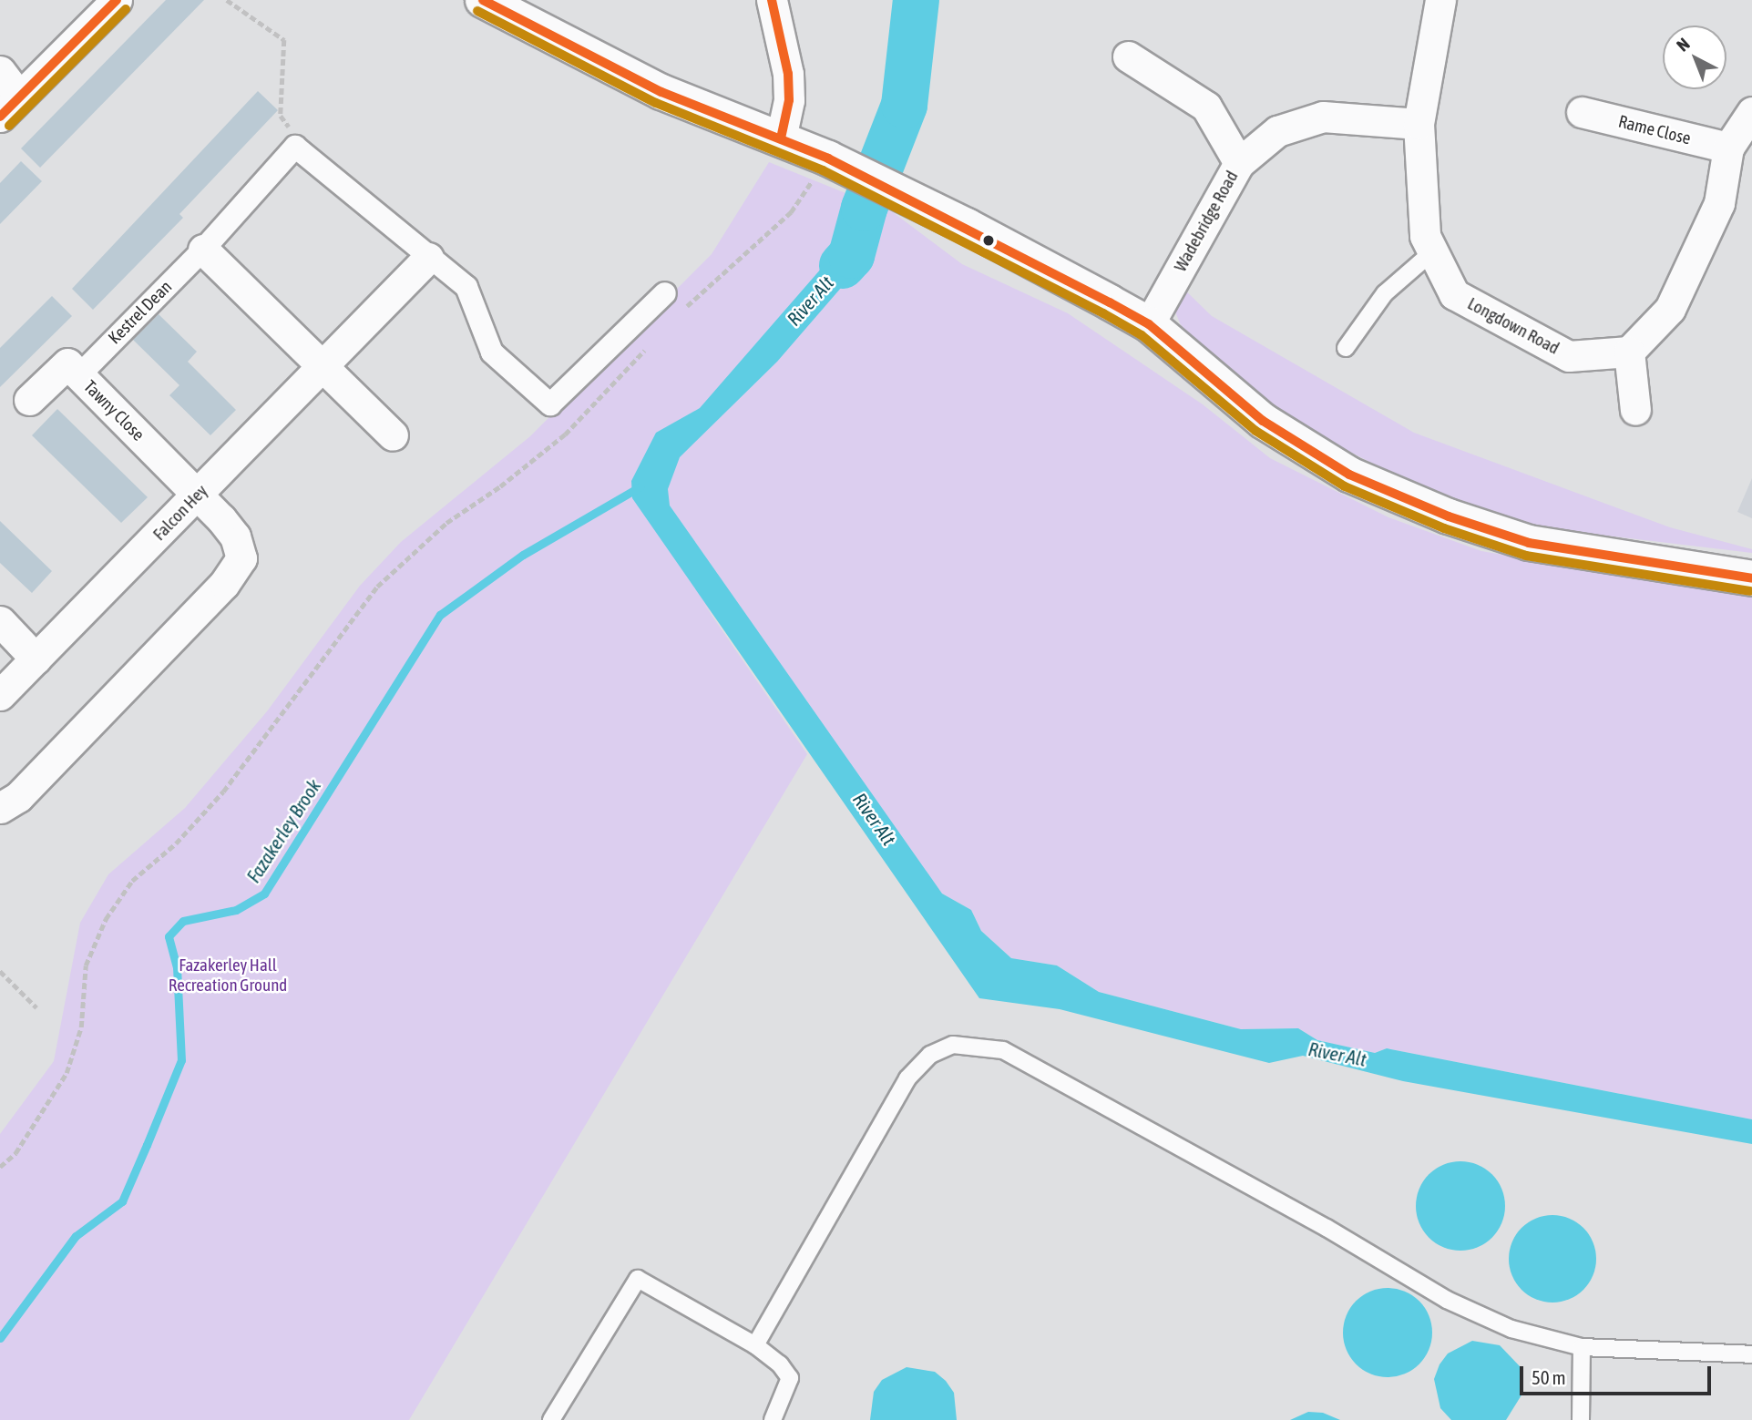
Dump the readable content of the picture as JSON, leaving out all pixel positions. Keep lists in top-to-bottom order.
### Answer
{
  "streets": {
    "street": [
      "Rame Close",
      "Wadebridge Road",
      "Kestrel Dean",
      "Longdown Road",
      "Tawny Close",
      "Falcon Hey"
    ]
  },
  "crossings": [
    ["Wadebridge Road", "Longdown Road"],
    ["Kestrel Dean", "Tawny Close"],
    ["Tawny Close", "Falcon Hey"]
  ],
  "water": ["River Alt", "Fazakerley Brook"],
  "parks": ["Fazakerley Hall Recreation Ground"],
  "scale_bar": "50 m",
  "north": "top left"
}
